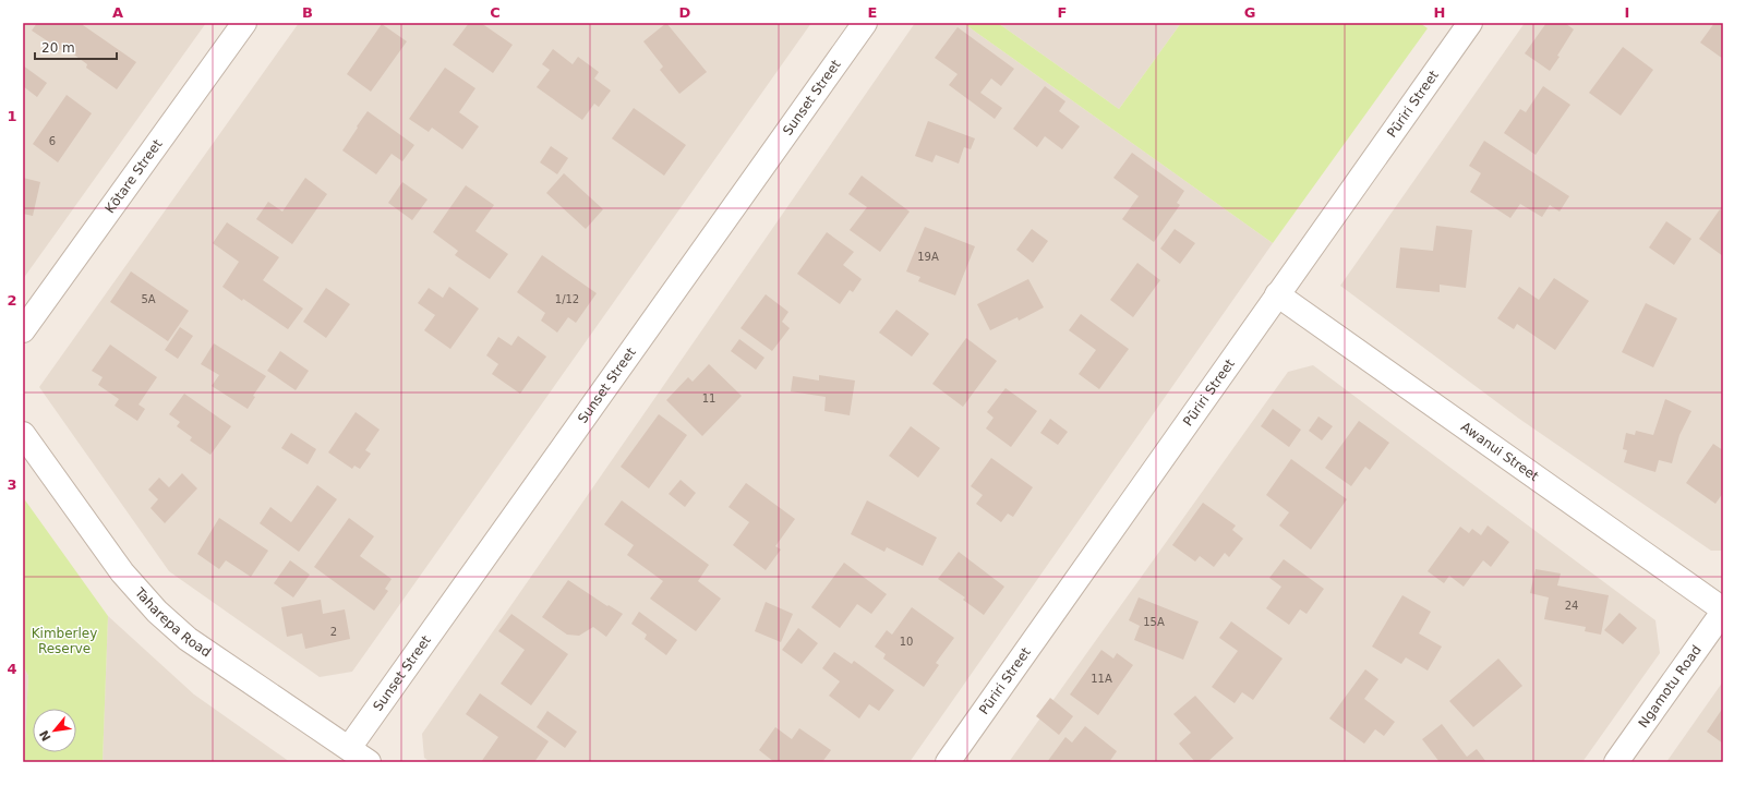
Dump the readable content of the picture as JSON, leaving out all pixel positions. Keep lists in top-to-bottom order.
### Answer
{
  "streets": {
    "street": [
      "Sunset Street",
      "Pūriri Street",
      "Kōtare Street",
      "Awanui Street",
      "Taharepa Road",
      "Ngamotu Road"
    ]
  },
  "crossings": [
    ["Sunset Street", "Taharepa Road"],
    ["Pūriri Street", "Awanui Street"],
    ["Awanui Street", "Ngamotu Road"]
  ],
  "parks": ["Kimberley Reserve"],
  "house_numbers": [
    "6",
    "19A",
    "5A",
    "1/12",
    "11",
    "24",
    "15A",
    "2",
    "10",
    "11A"
  ],
  "scale_bar": "20 m",
  "north": "bottom left",
  "grid": {
    "columns": [
      "A",
      "B",
      "C",
      "D",
      "E",
      "F",
      "G",
      "H",
      "I"
    ],
    "rows": [
      "1",
      "2",
      "3",
      "4"
    ]
  }
}
